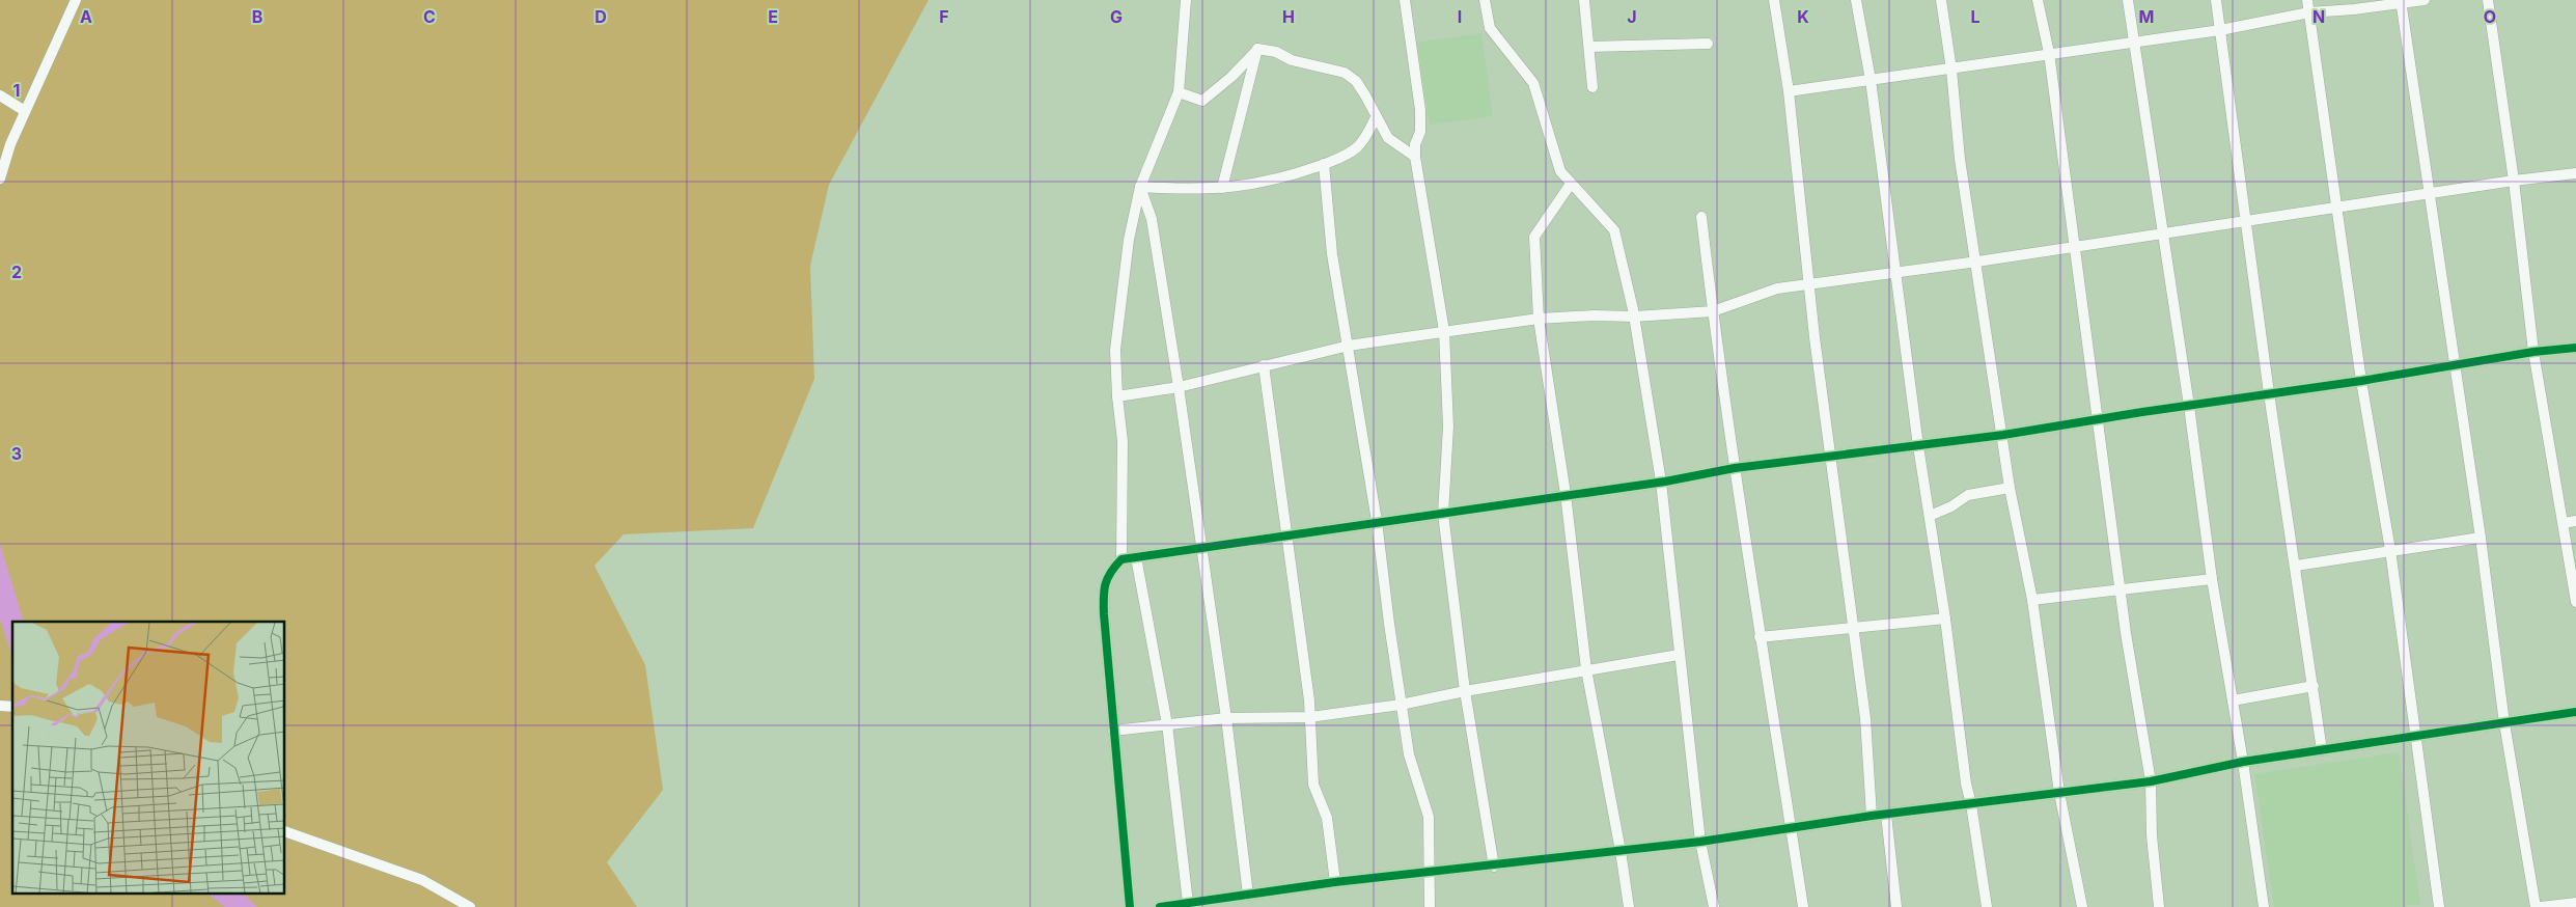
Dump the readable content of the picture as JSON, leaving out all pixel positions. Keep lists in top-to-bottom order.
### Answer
{
  "grid": {
    "columns": [
      "A",
      "B",
      "C",
      "D",
      "E",
      "F",
      "G",
      "H",
      "I",
      "J",
      "K",
      "L",
      "M",
      "N",
      "O"
    ],
    "rows": ["1", "2", "3"]
  }
}
